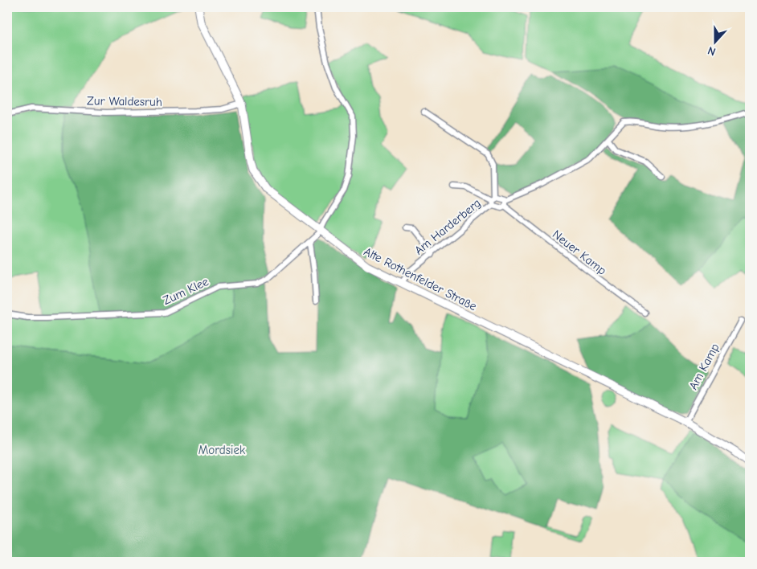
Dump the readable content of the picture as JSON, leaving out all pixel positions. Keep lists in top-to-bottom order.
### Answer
{
  "streets": {
    "street": [
      "Zur Waldesruh",
      "Am Harderberg",
      "Neuer Kamp",
      "Alte Rothenfelder Straße",
      "Zum Klee",
      "Am Kamp"
    ]
  },
  "crossings": [
    ["Zur Waldesruh", "Alte Rothenfelder Straße"],
    ["Am Harderberg", "Neuer Kamp"],
    ["Am Harderberg", "Alte Rothenfelder Straße"],
    ["Alte Rothenfelder Straße", "Zum Klee"],
    ["Alte Rothenfelder Straße", "Am Kamp"]
  ],
  "parks": ["Mordsiek"],
  "north": "bottom"
}
